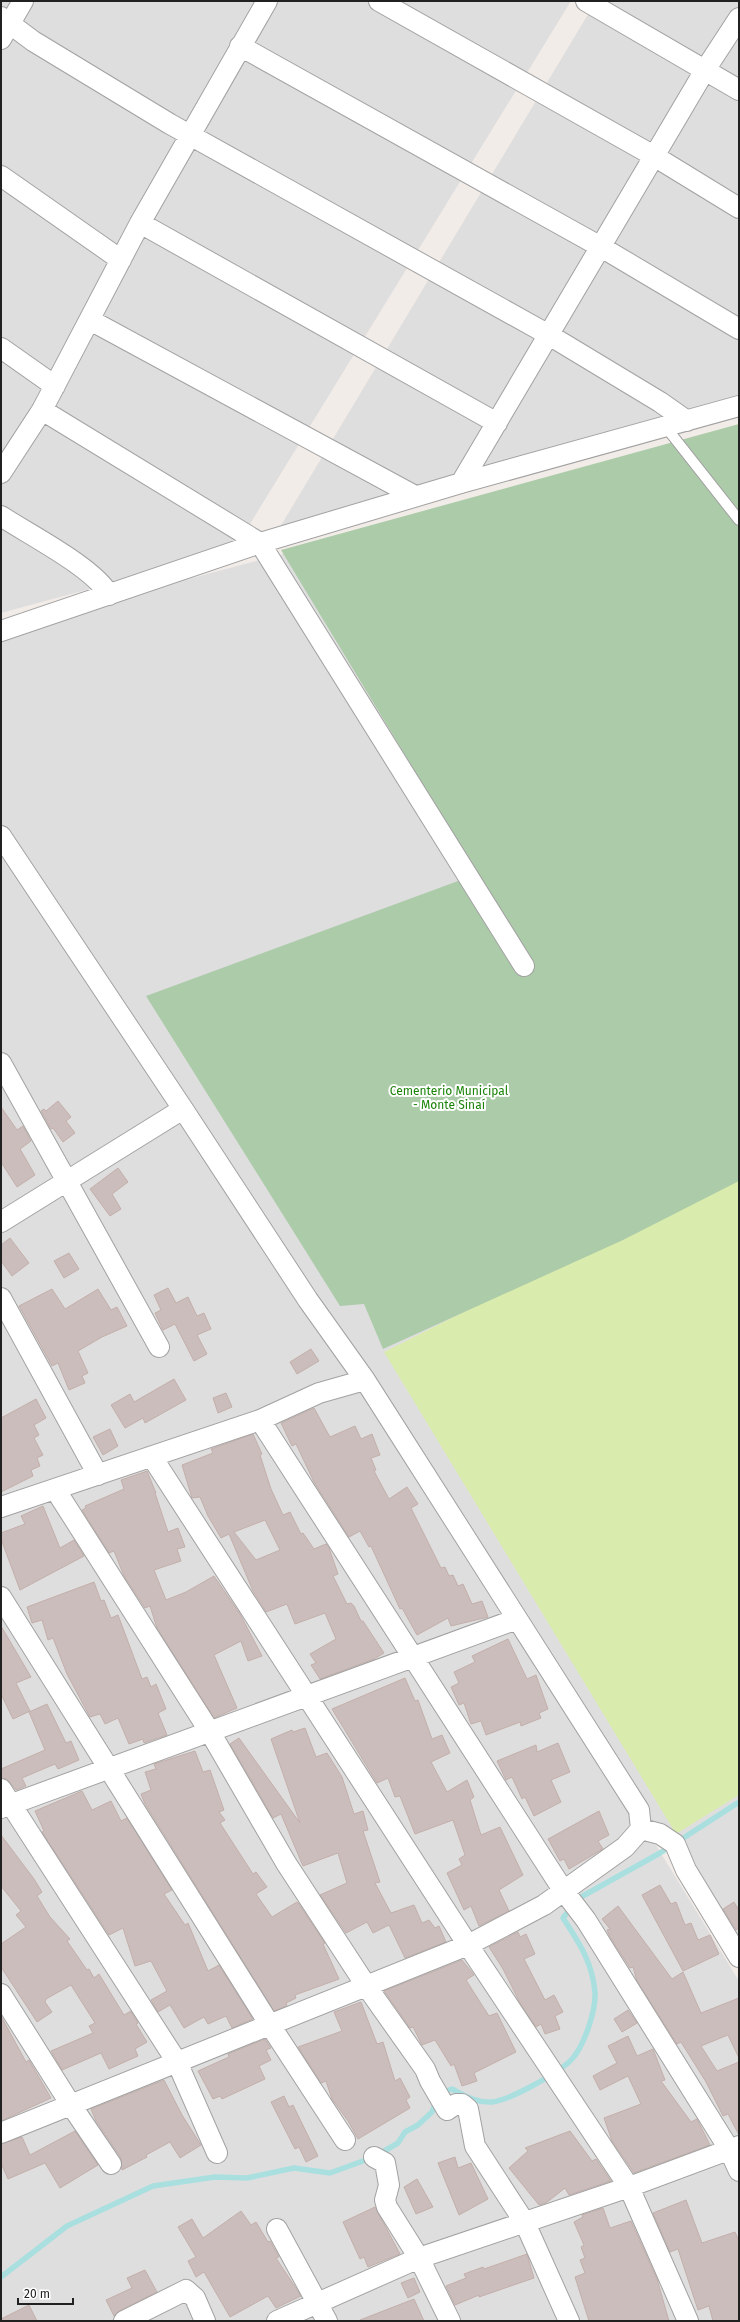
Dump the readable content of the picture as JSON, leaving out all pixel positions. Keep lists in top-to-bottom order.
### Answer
{
  "parks": ["Cementerio Municipal - Monte Sinaí"],
  "scale_bar": "20 m"
}
